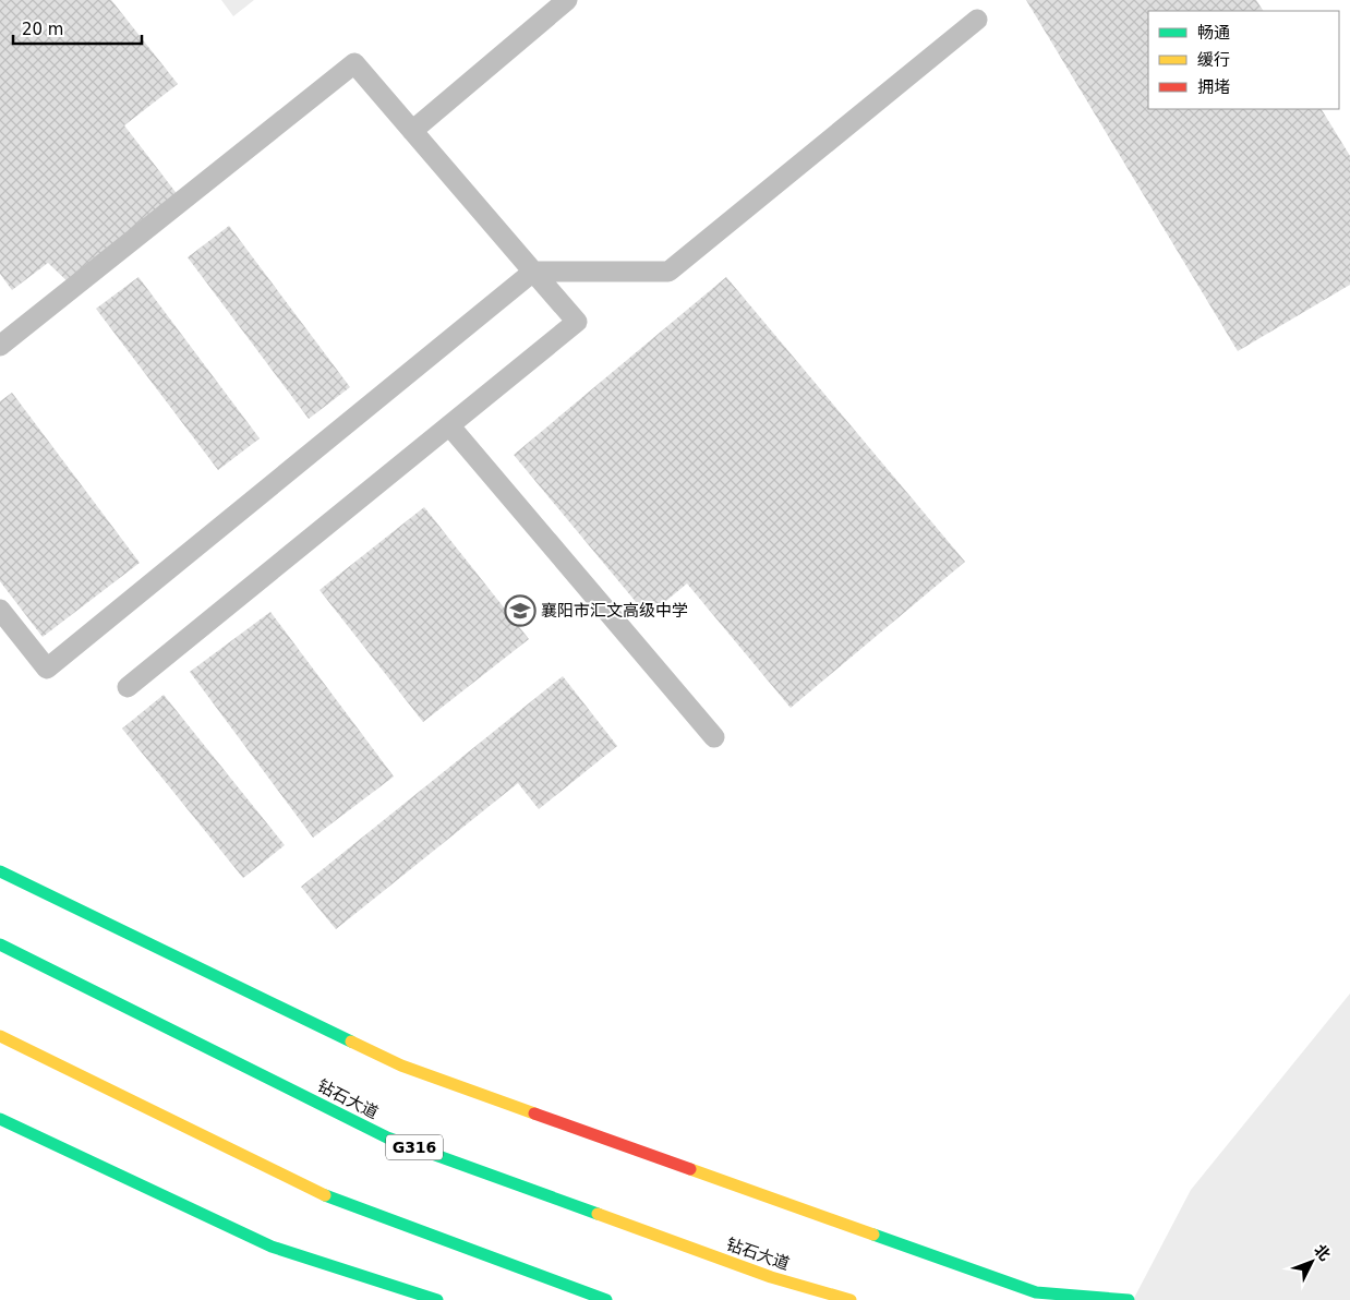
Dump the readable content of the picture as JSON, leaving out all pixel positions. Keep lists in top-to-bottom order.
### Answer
{
  "streets": {
    "main road": ["钻石大道", "G316"]
  },
  "places": {
    "school or university": ["襄阳市汇文高级中学"]
  },
  "legend": ["畅通", "缓行", "拥堵"],
  "scale_bar": "20 m",
  "north": "top right"
}
